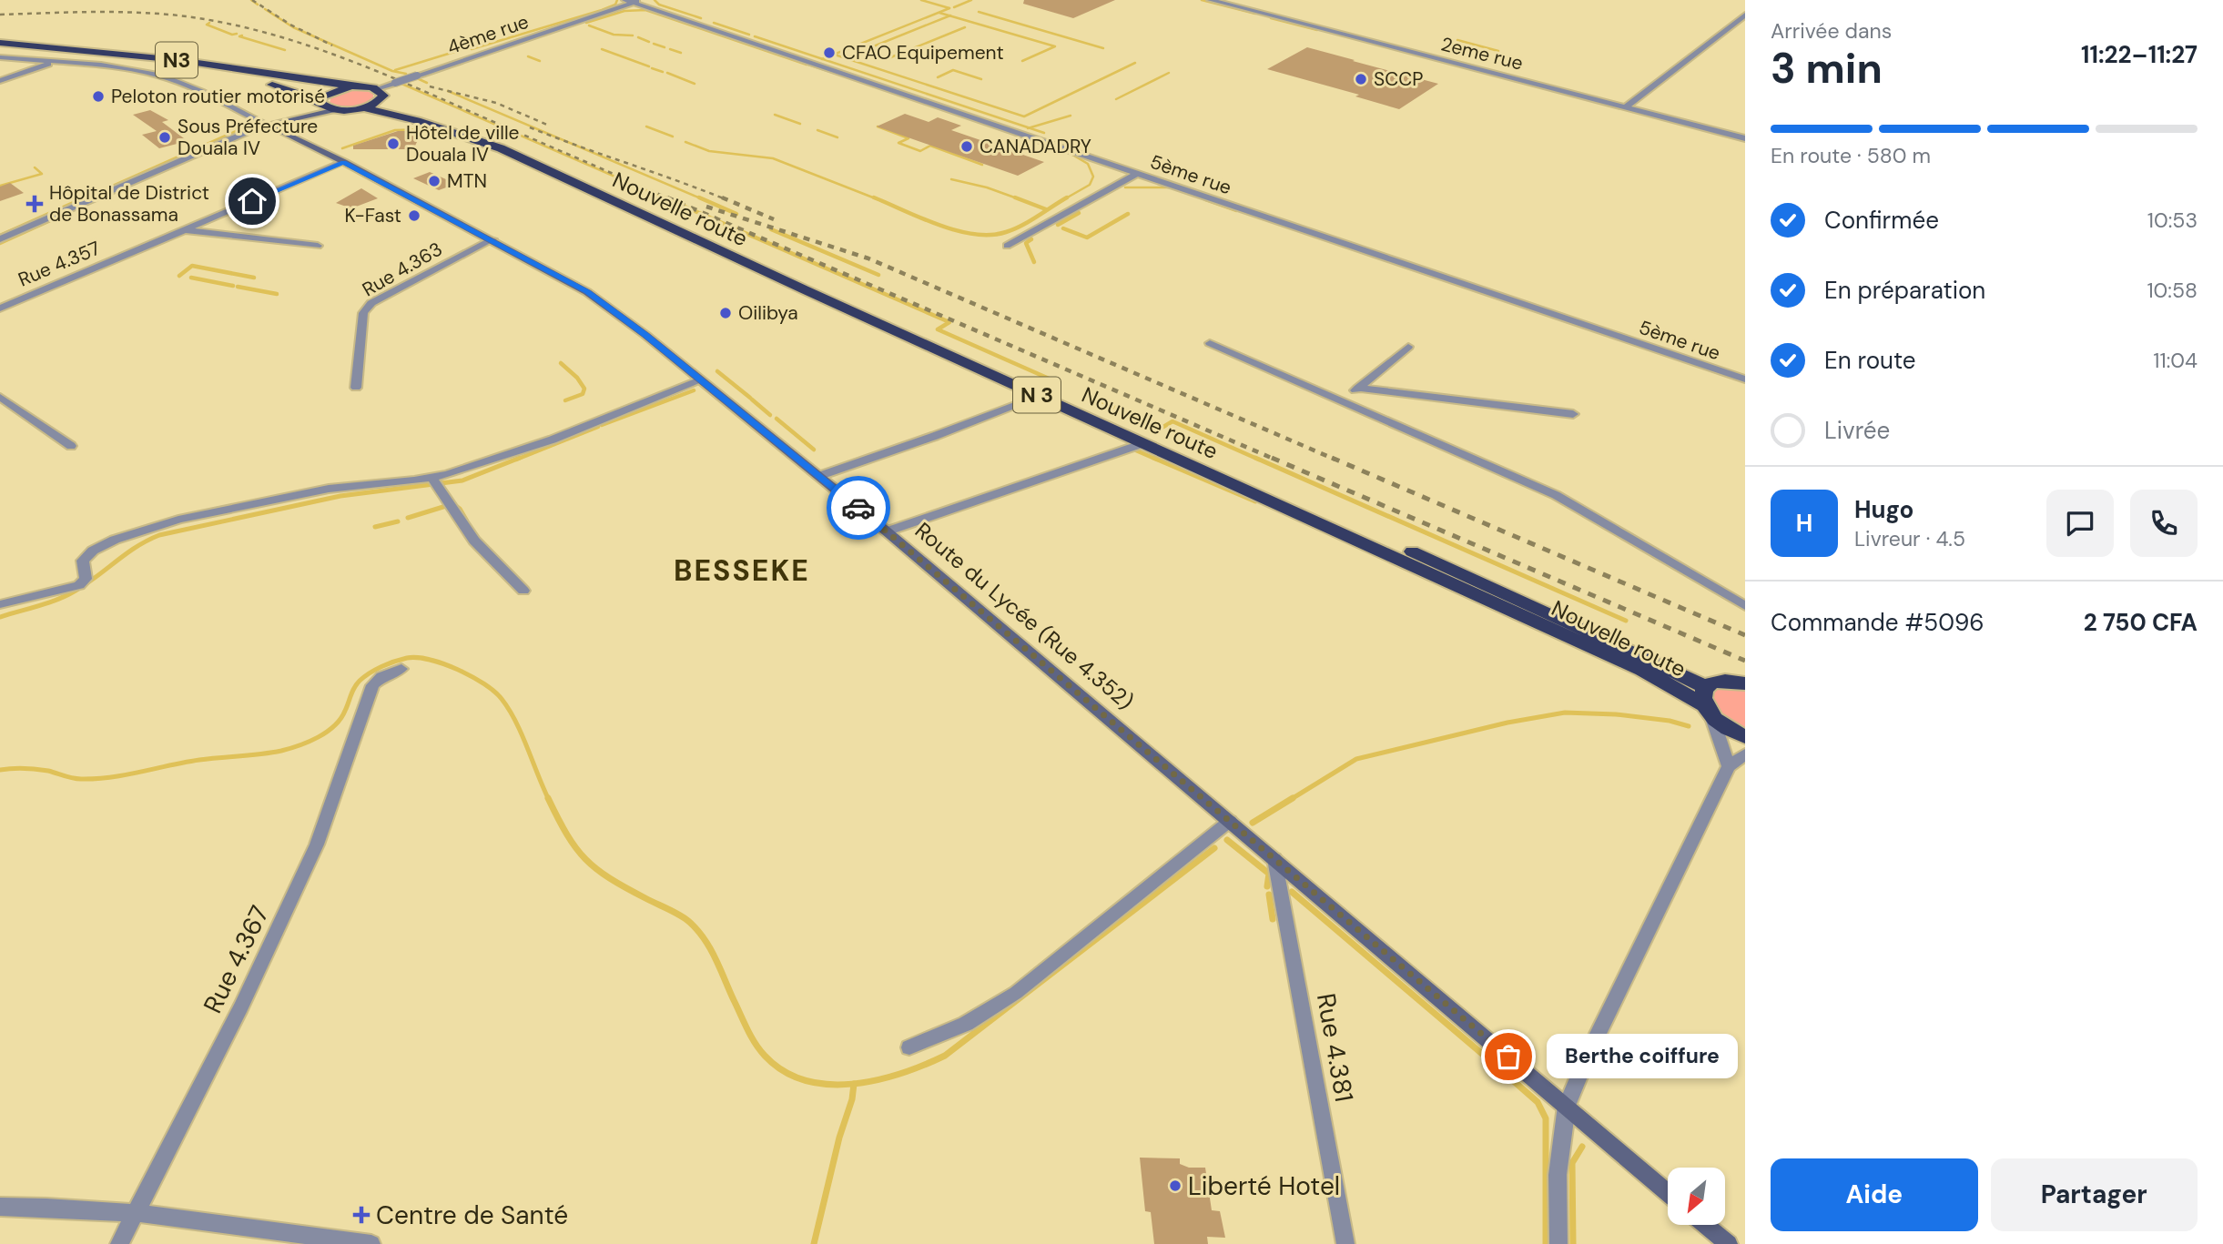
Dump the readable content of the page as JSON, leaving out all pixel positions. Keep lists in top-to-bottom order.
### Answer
{
  "streets": {
    "highway": ["N3", "Nouvelle route", "N 3"],
    "main road": ["Route du Lycée (Rue 4.352)"],
    "street": [
      "4ème rue",
      "2eme rue",
      "5ème rue",
      "Rue 4.357",
      "Rue 4.363",
      "Rue 4.367",
      "Rue 4.381"
    ]
  },
  "crossings": [
    ["4ème rue", "N3"],
    ["4ème rue", "5ème rue"],
    ["4ème rue", "Nouvelle route"],
    ["N3", "Nouvelle route"],
    ["Rue 4.357", "Route du Lycée (Rue 4.352)"],
    ["Rue 4.363", "Route du Lycée (Rue 4.352)"],
    ["Route du Lycée (Rue 4.352)", "Rue 4.381"]
  ],
  "districts": ["BESSEKE"],
  "places": {
    "other": [
      "CFAO Equipement",
      "SCCP",
      "Peloton routier motorisé",
      "Sous Préfecture Douala IV",
      "Hôtel de ville Douala IV",
      "CANADADRY",
      "MTN",
      "K-Fast",
      "Oilibya",
      "Berthe coiffure",
      "Liberté Hotel"
    ],
    "health": ["Hôpital de District de Bonassama", "Centre de Santé"]
  },
  "north": "bottom left",
  "page": {
    "heading": ["3 min", "Arrivée dans", "11:22–11:27"],
    "panel": [
      "Hugo",
      "Livreur · 4.5",
      "Commande #5096",
      "2 750 CFA"
    ],
    "bar": "En route · 580 m",
    "list": [
      ["Confirmée", "10:53"],
      ["En préparation", "10:58"],
      ["En route", "11:04"],
      "Livrée"
    ],
    "round": "H",
    "bubble": "Berthe coiffure",
    "buttons": ["Aide", "Partager"]
  }
}
